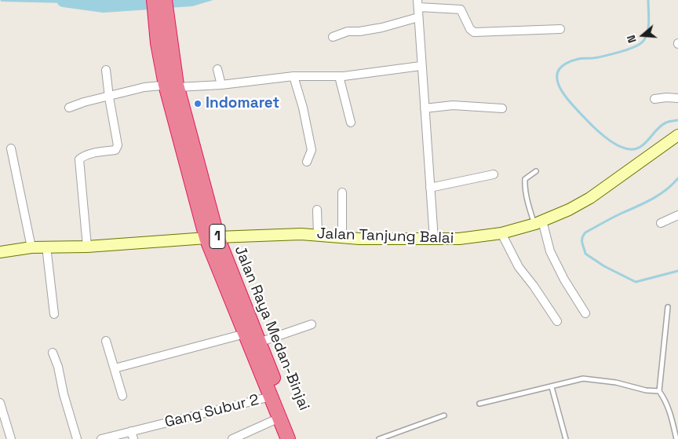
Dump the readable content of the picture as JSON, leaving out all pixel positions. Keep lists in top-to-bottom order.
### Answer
{
  "streets": {
    "highway": ["1", "Jalan Raya Medan-Binjai"],
    "street": ["Jalan Tanjung Balai", "Gang Subur 2"]
  },
  "crossings": [
    ["Jalan Tanjung Balai", "Jalan Raya Medan-Binjai"],
    ["Jalan Raya Medan-Binjai", "Gang Subur 2"]
  ],
  "places": ["Indomaret"],
  "north": "left"
}
